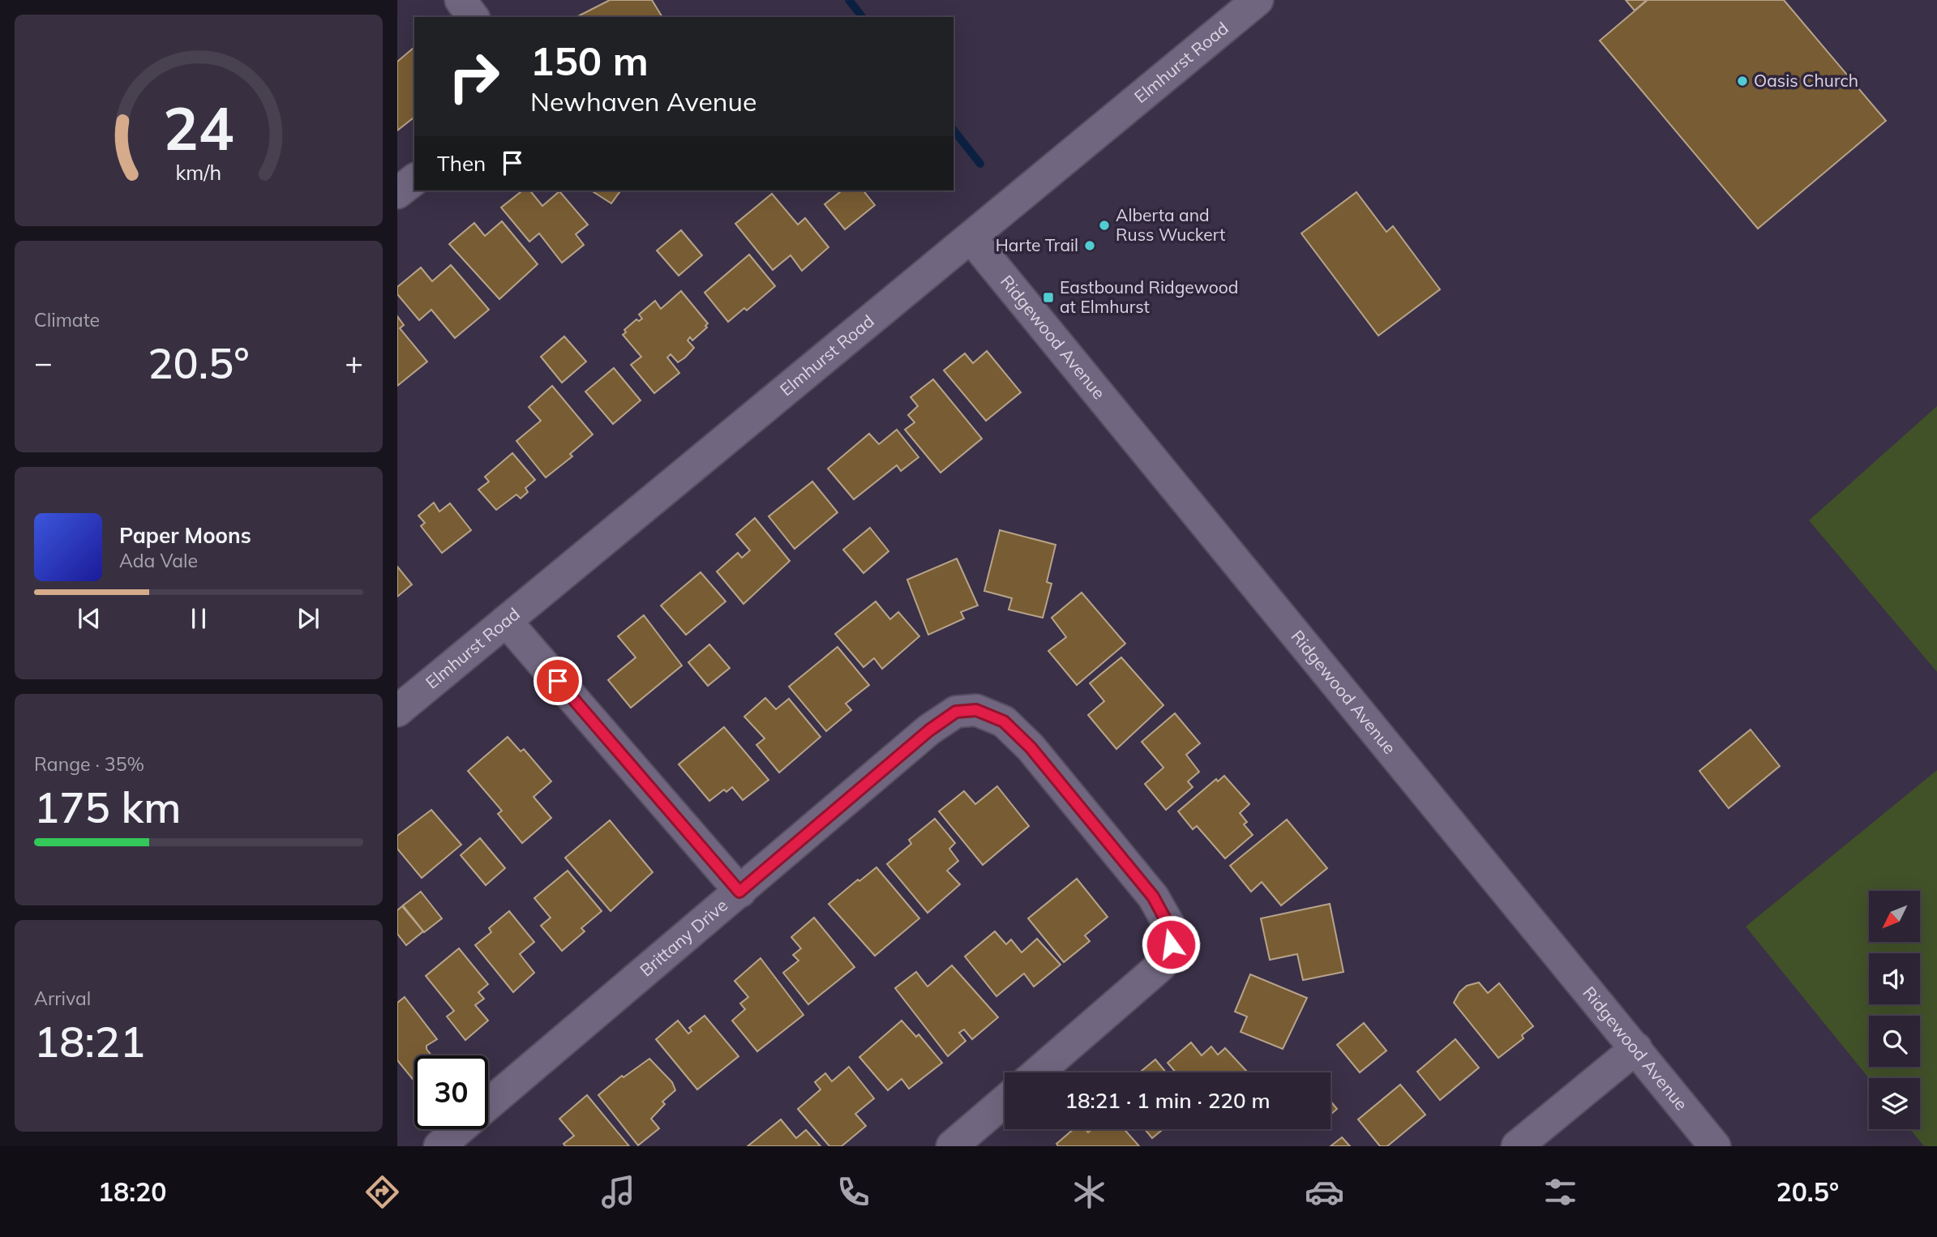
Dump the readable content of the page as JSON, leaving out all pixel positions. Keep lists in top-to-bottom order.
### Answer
{
  "streets": {
    "street": ["Elmhurst Road", "Ridgewood Avenue", "Brittany Drive"]
  },
  "crossings": [
    ["Elmhurst Road", "Ridgewood Avenue"]
  ],
  "places": {
    "other": ["Oasis Church", "Alberta and Russ Wuckert", "Harte Trail"],
    "transit": ["Eastbound Ridgewood at Elmhurst"]
  },
  "north": "bottom left",
  "page": {
    "turn": ["150 m", "Newhaven Avenue"],
    "then": "Then",
    "tile": [
      "Climate",
      ["Range · 35%", "175 km"],
      ["Arrival", "18:21"]
    ],
    "heat": ["−", "20.5°", "+"],
    "song": ["Paper Moons", "Ada Vale"],
    "limit": "30",
    "trip": "18:21 · 1 min · 220 m",
    "tabs": ["18:20", "20.5°"],
    "gauge": ["24", "km/h"]
  }
}
